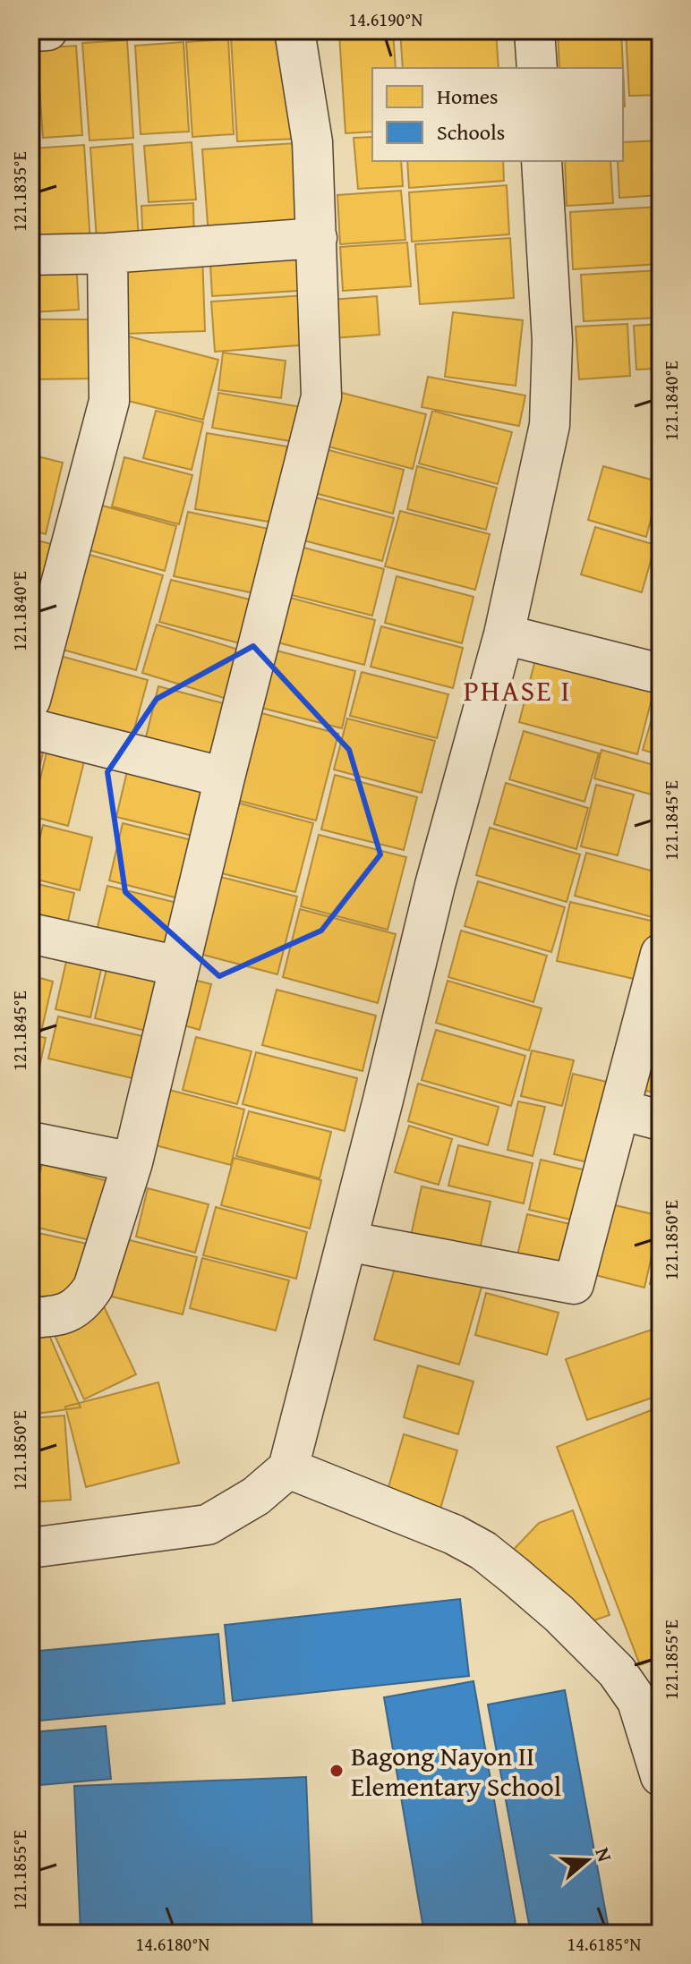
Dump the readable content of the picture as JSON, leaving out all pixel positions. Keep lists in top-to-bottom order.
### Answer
{
  "districts": ["PHASE I"],
  "places": ["Bagong Nayon II Elementary School"],
  "legend": ["Homes", "Schools"],
  "north": "right",
  "coordinates": [
    "14.6190°N",
    "121.1835°E",
    "121.1840°E",
    "121.1845°E",
    "121.1850°E",
    "121.1855°E",
    "14.6180°N",
    "14.6185°N"
  ]
}
